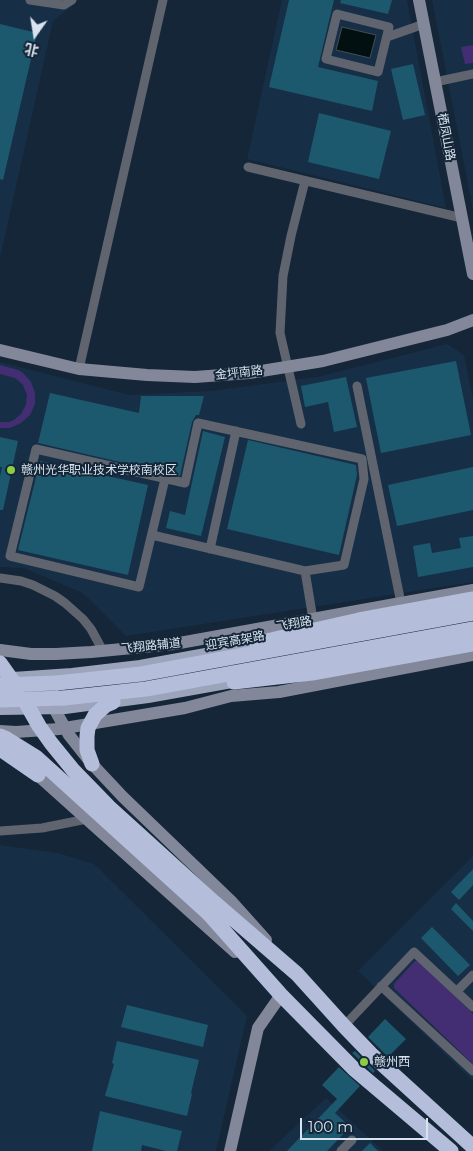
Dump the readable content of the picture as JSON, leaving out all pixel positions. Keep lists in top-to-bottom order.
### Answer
{
  "streets": {
    "highway": ["迎宾高架路"],
    "main road": ["飞翔路"],
    "street": ["栖凤山路", "金坪南路", "飞翔路辅道"]
  },
  "places": ["赣州光华职业技术学校南校区", "赣州西"],
  "scale_bar": "100 m",
  "north": "bottom"
}
